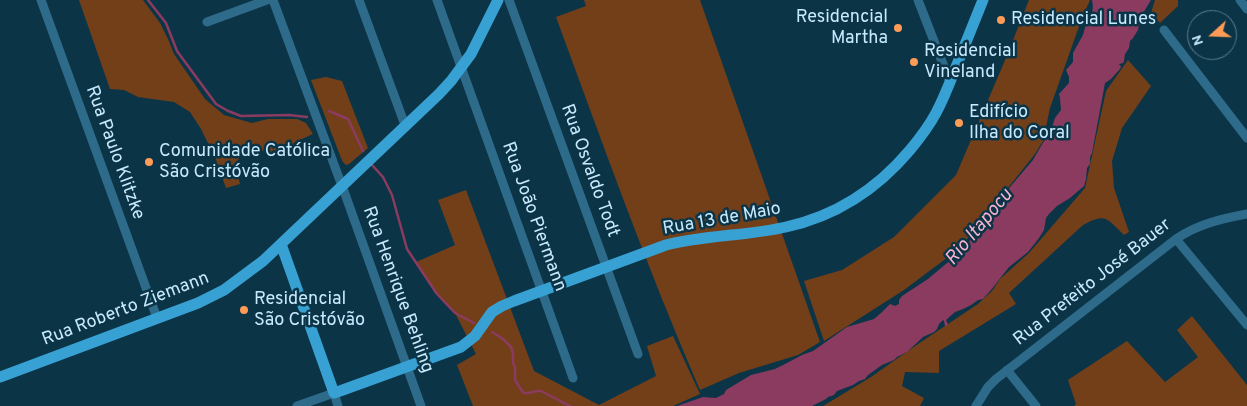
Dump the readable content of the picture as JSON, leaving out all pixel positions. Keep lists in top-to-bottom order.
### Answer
{
  "streets": {
    "main road": ["Rua 13 de Maio", "Rua Roberto Ziemann"],
    "street": [
      "Rua Paulo Klitzke",
      "Rua Osvaldo Todt",
      "Rua João Piermann",
      "Rua Prefeito José Bauer",
      "Rua Henrique Behling"
    ]
  },
  "crossings": [
    ["Rua Paulo Klitzke", "Rua Roberto Ziemann"],
    ["Rua Osvaldo Todt", "Rua 13 de Maio"],
    ["Rua João Piermann", "Rua 13 de Maio"],
    ["Rua João Piermann", "Rua Roberto Ziemann"],
    ["Rua 13 de Maio", "Rua Henrique Behling"],
    ["Rua Henrique Behling", "Rua Roberto Ziemann"]
  ],
  "water": ["Rio Itapocu"],
  "places": [
    "Residencial Lunes",
    "Residencial Martha",
    "Residencial Vineland",
    "Edifício Ilha do Coral",
    "Comunidade Católica São Cristóvão",
    "Residencial São Cristóvão"
  ],
  "north": "left"
}
